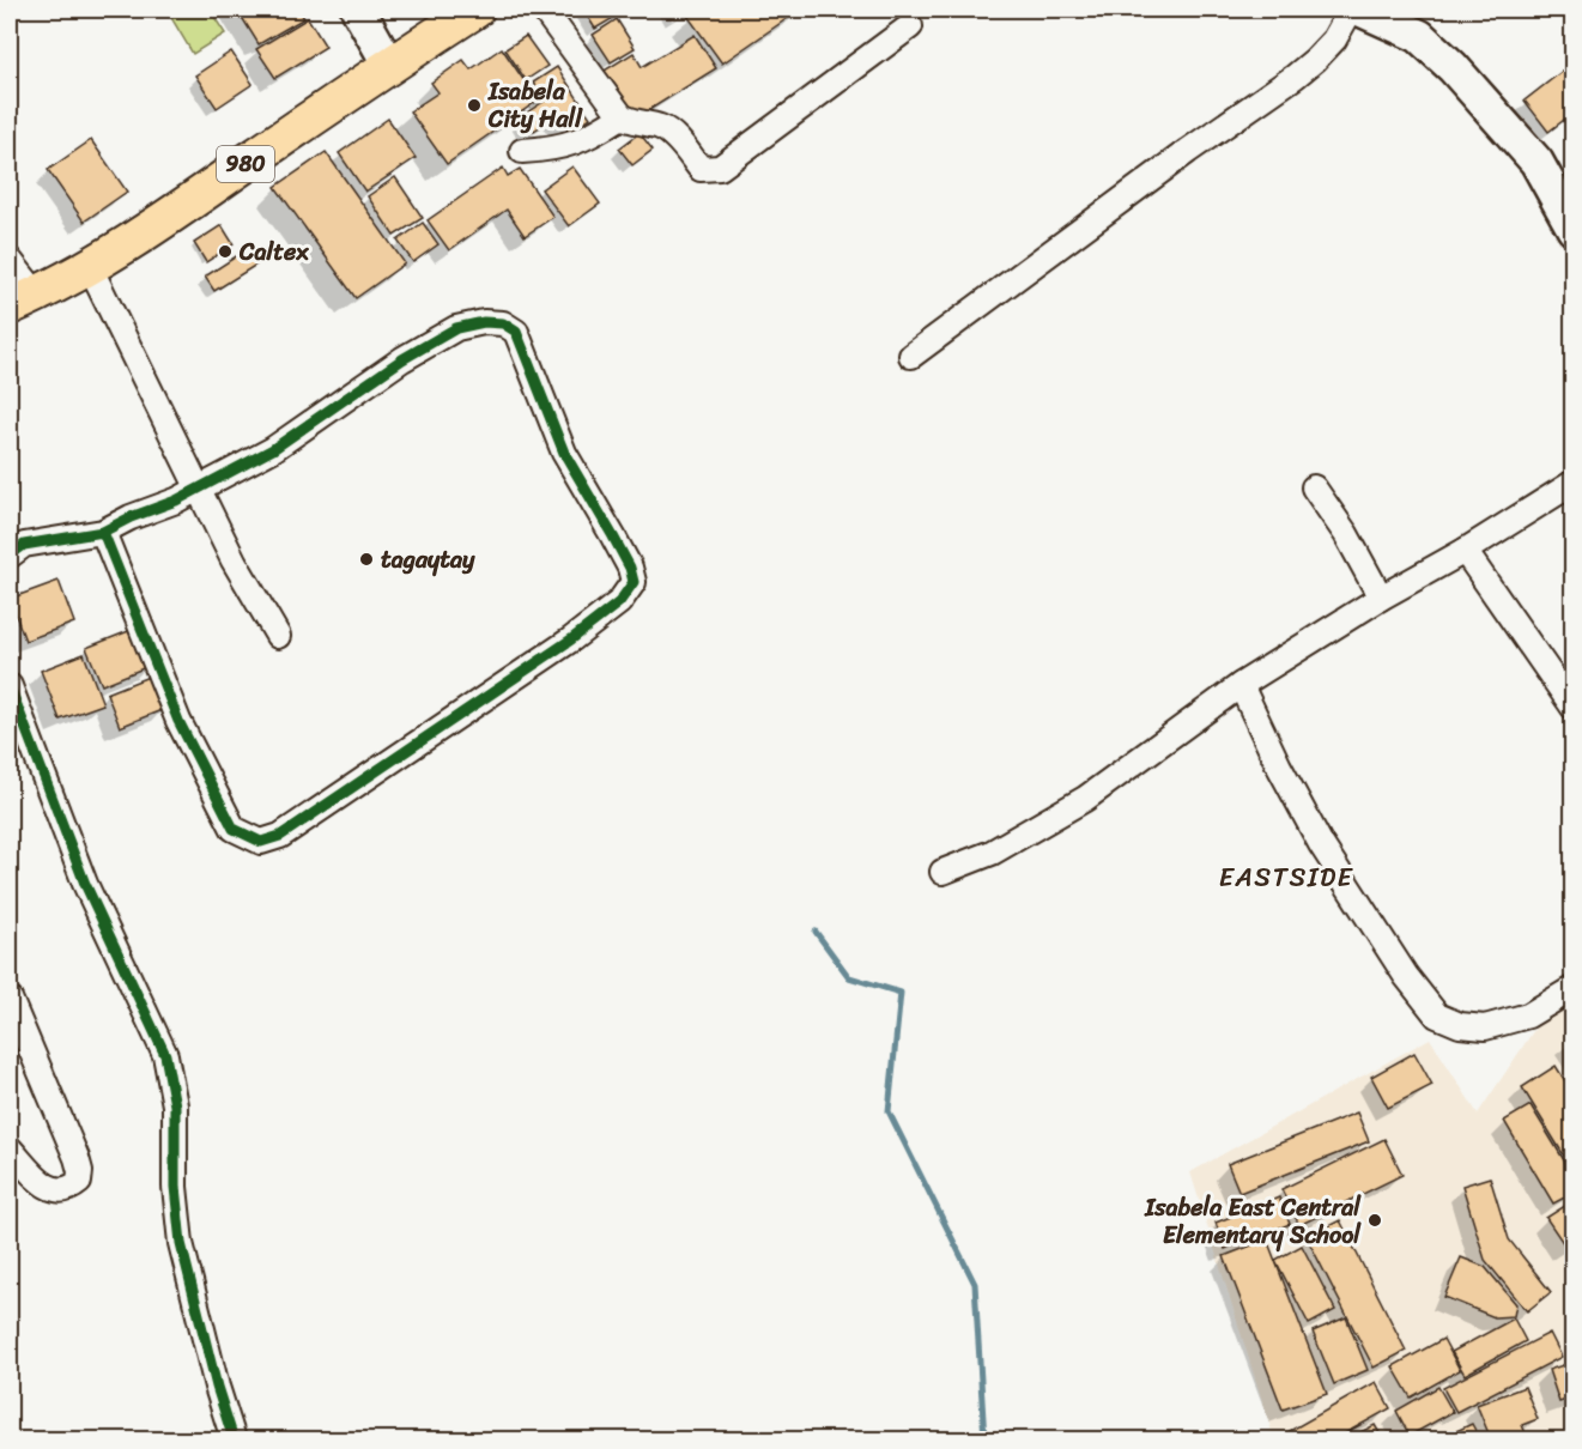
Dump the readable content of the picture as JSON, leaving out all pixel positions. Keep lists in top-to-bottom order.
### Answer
{
  "streets": {
    "main road": ["980"]
  },
  "districts": ["EASTSIDE"],
  "places": [
    "Isabela City Hall",
    "Caltex",
    "tagaytay",
    "Isabela East Central Elementary School"
  ]
}
